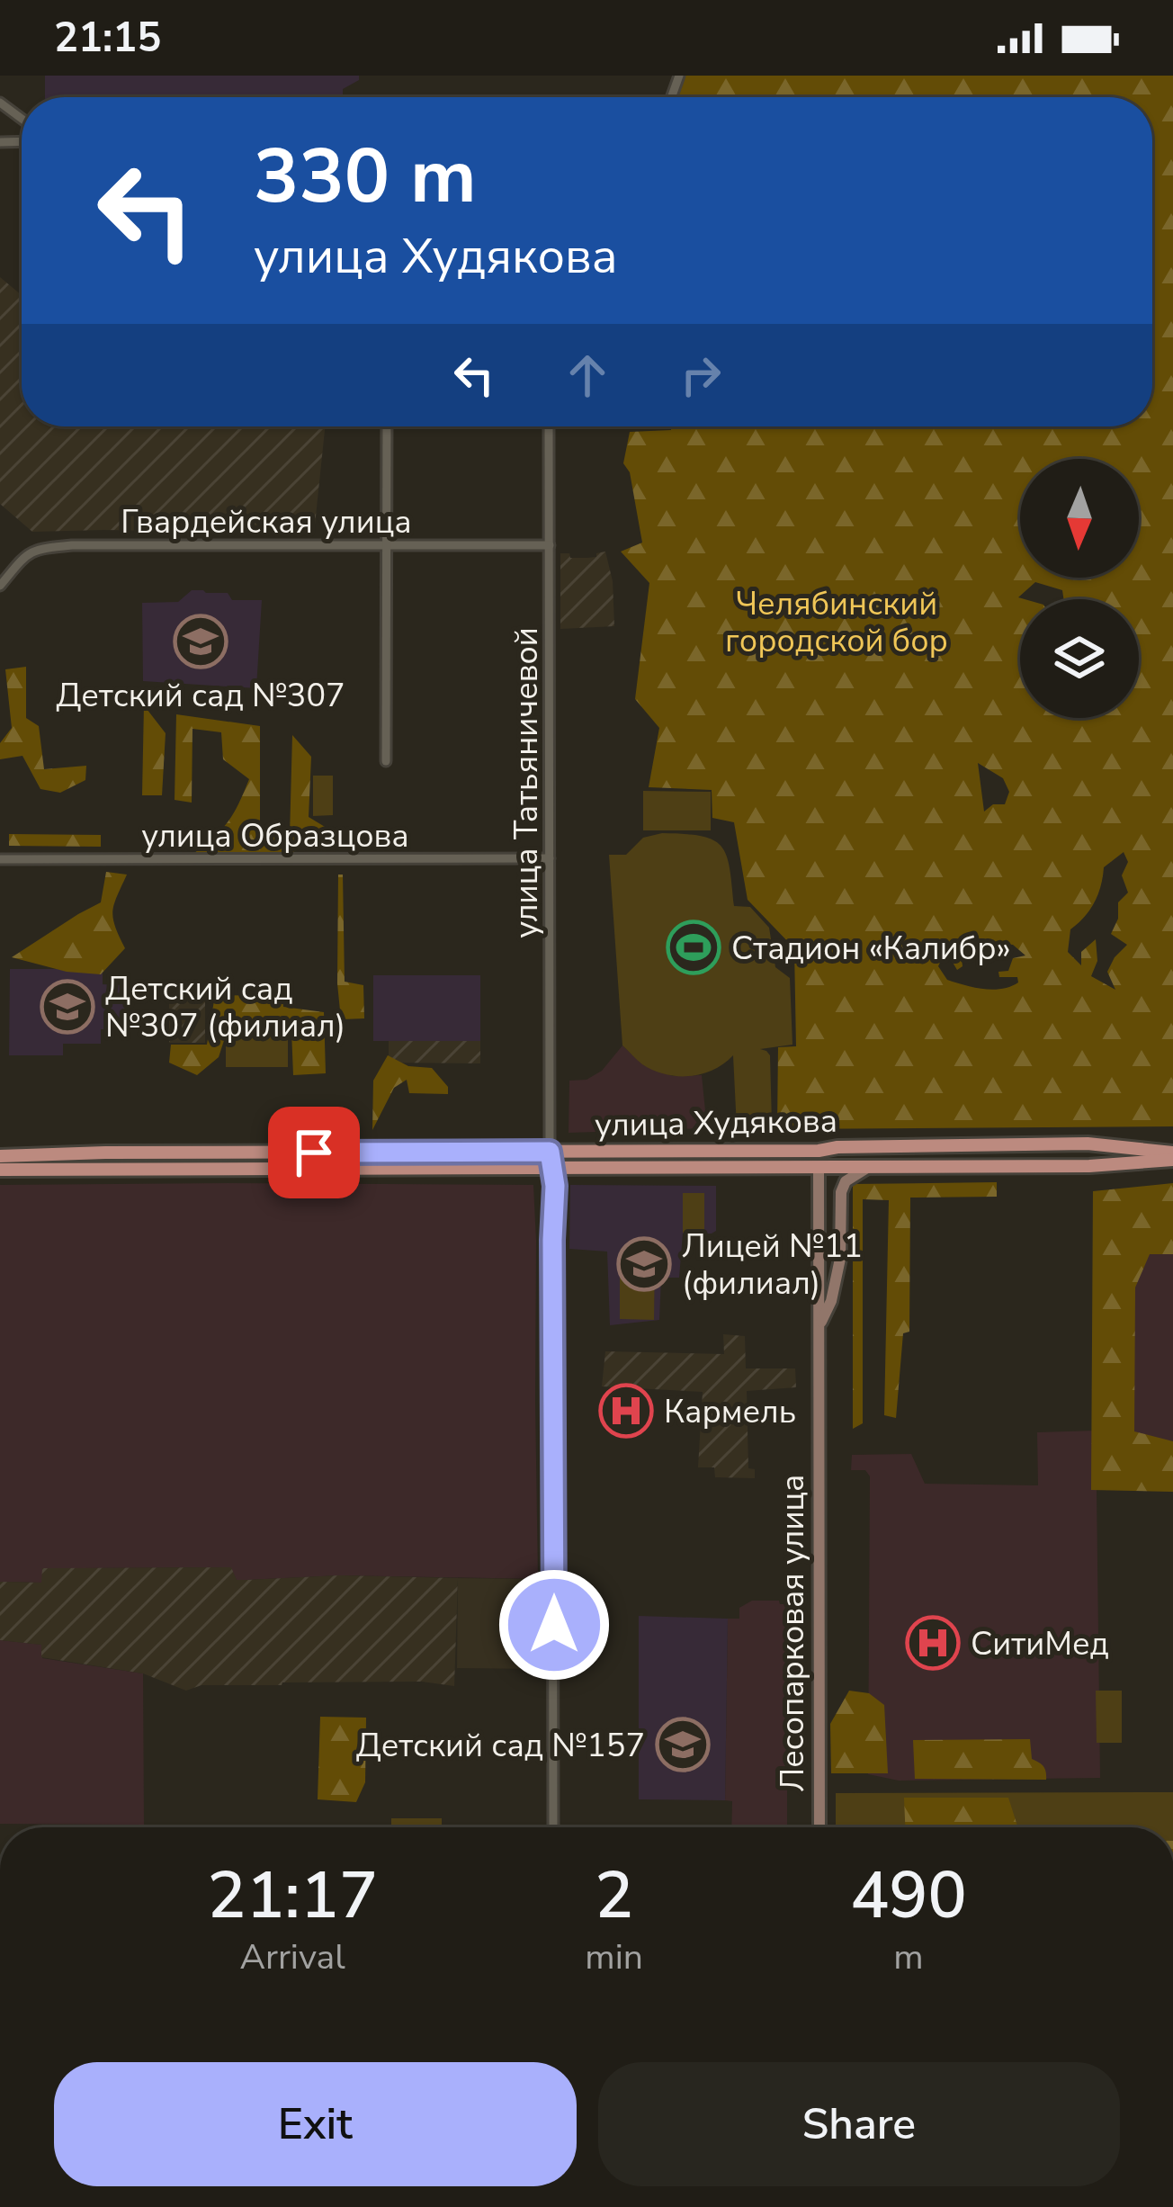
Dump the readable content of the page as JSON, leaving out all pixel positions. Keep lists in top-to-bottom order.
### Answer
{
  "streets": {
    "main road": ["улица Худякова", "Лесопарковая улица"],
    "street": ["Гвардейская улица", "улица Татьяничевой", "улица Образцова"]
  },
  "crossings": [
    ["Гвардейская улица", "улица Татьяничевой"],
    ["улица Татьяничевой", "улица Образцова"],
    ["улица Татьяничевой", "улица Худякова"],
    ["улица Худякова", "Лесопарковая улица"]
  ],
  "parks": ["Челябинский городской бор"],
  "places": {
    "school or university": [
      "Детский сад №307",
      "Детский сад №307 (филиал)",
      "Лицей №11 (филиал)",
      "Детский сад №157"
    ],
    "sports": ["Стадион «Калибр»"],
    "hospital": ["Кармель", "СитиМед"]
  },
  "north": "bottom",
  "page": {
    "status": "21:15",
    "turn": ["330 m", "улица Худякова"],
    "eta": [
      "21:17",
      "Arrival",
      "2",
      "min",
      "490",
      "m"
    ],
    "buttons": ["Exit", "Share"]
  }
}
